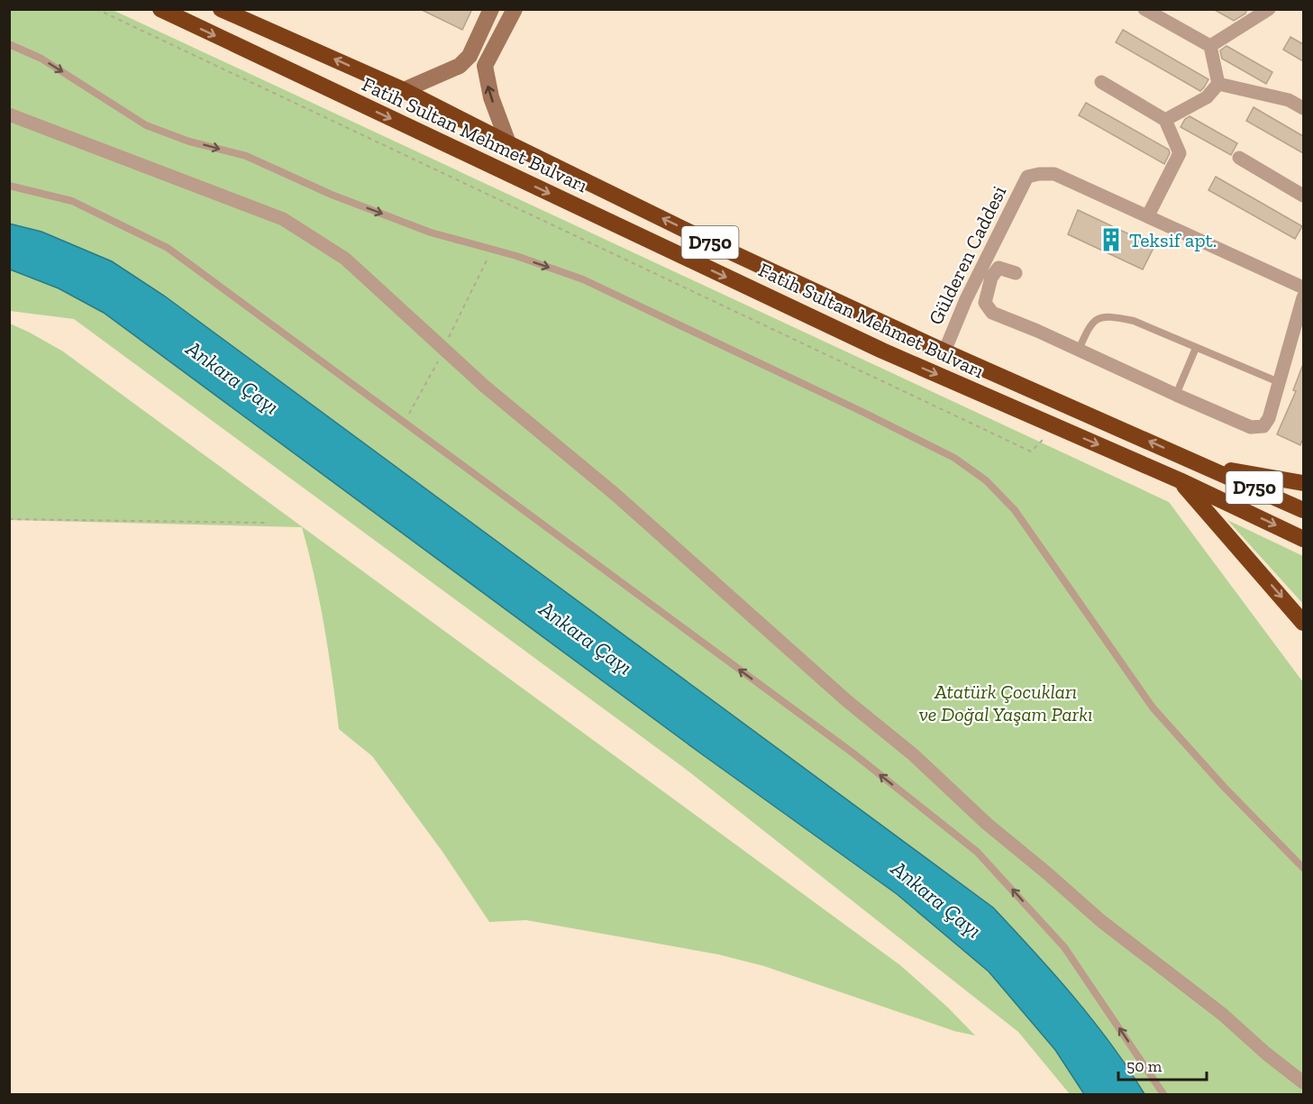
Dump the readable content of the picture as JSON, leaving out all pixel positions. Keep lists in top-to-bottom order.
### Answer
{
  "streets": {
    "highway": ["Fatih Sultan Mehmet Bulvarı", "D750"],
    "street": ["Gülderen Caddesi"]
  },
  "crossings": [
    ["Fatih Sultan Mehmet Bulvarı", "Gülderen Caddesi"]
  ],
  "water": ["Ankara Çayı"],
  "parks": ["Atatürk Çocukları ve Doğal Yaşam Parkı"],
  "places": {
    "building": ["Teksif apt."]
  },
  "scale_bar": "50 m"
}
